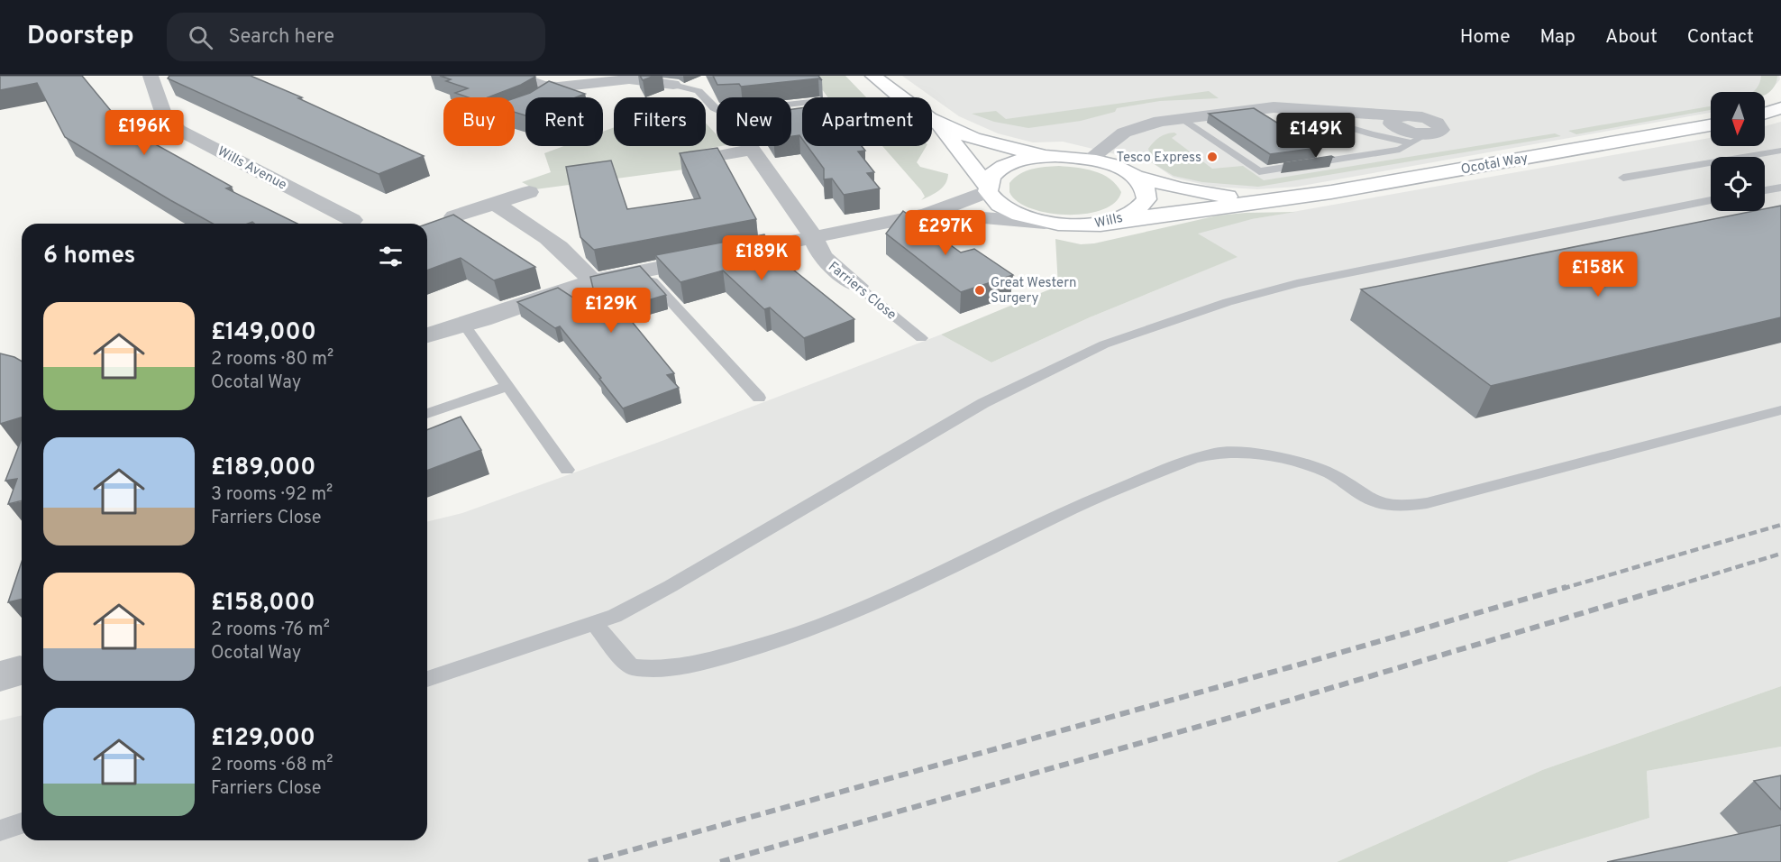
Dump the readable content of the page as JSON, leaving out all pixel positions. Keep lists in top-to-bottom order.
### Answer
{
  "streets": {
    "main road": ["Ocotal Way", "Wills"],
    "street": ["Wills Avenue", "Farriers Close"]
  },
  "crossings": [
    ["Ocotal Way", "Wills"]
  ],
  "places": ["Tesco Express", "Great Western Surgery"],
  "north": "bottom",
  "page": {
    "header": "Doorstep",
    "search": "Search here",
    "nav": [
      "Home",
      "Map",
      "About",
      "Contact"
    ],
    "chip": [
      "Buy",
      "Rent",
      "Filters",
      "New",
      "Apartment"
    ],
    "price": [
      "£196K",
      "£149K",
      "£297K",
      "£189K",
      "£158K",
      "£129K"
    ],
    "heading": "6 homes",
    "list": [
      {
        "name": "£149,000",
        "note": "2 rooms · 80 m² · Ocotal Way"
      },
      {
        "name": "£189,000",
        "note": "3 rooms · 92 m² · Farriers Close"
      },
      {
        "name": "£158,000",
        "note": "2 rooms · 76 m² · Ocotal Way"
      },
      {
        "name": "£129,000",
        "note": "2 rooms · 68 m² · Farriers Close"
      }
    ]
  }
}
